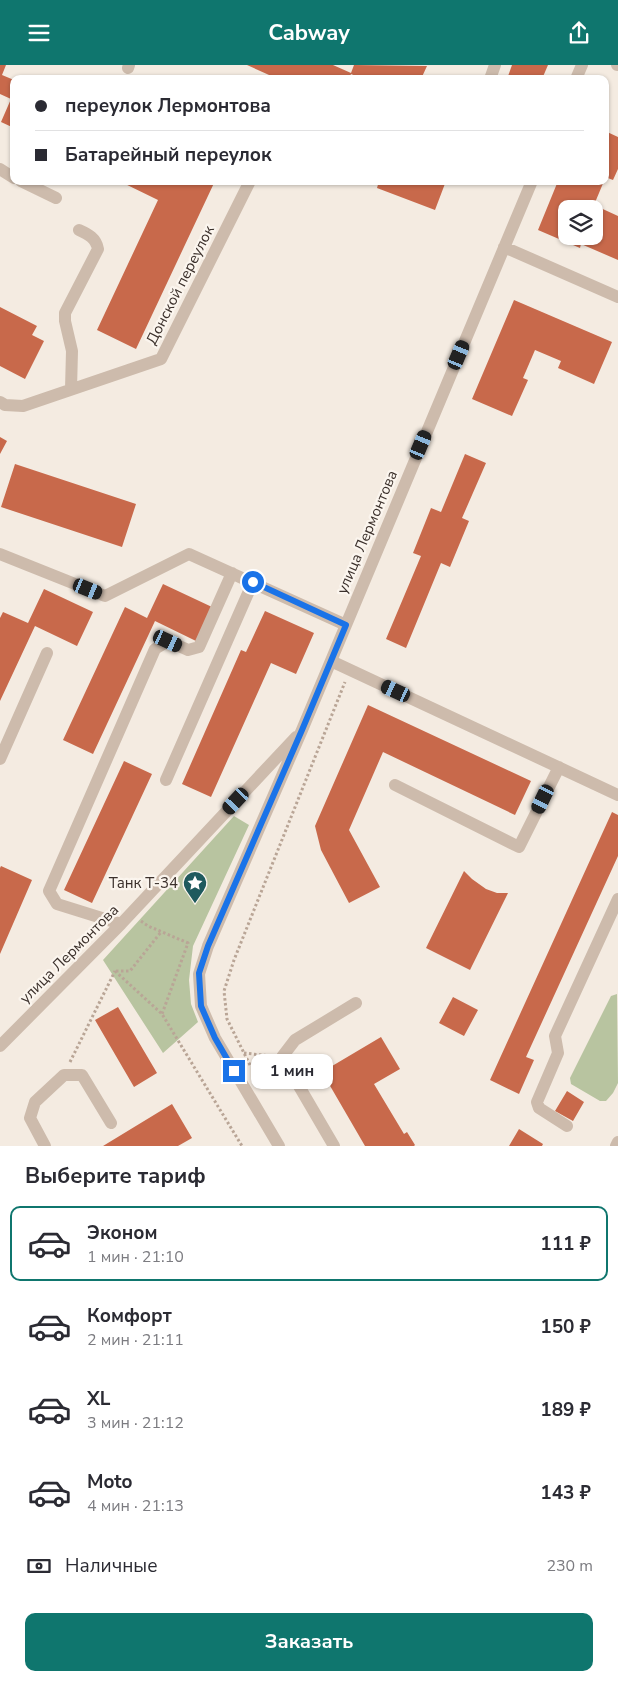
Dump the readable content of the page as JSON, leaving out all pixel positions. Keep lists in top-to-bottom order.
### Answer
{
  "streets": {
    "street": ["Донской переулок", "улица Лермонтова"]
  },
  "places": {
    "place": ["Танк Т-34"]
  },
  "page": {
    "header": "Cabway",
    "banner": ["переулок Лермонтова", "Батарейный переулок"],
    "bubble": "1 мин",
    "heading": "Выберите тариф",
    "list": [
      {
        "name": "Эконом",
        "note": "1 мин · 21:10",
        "value": "111 ₽"
      },
      {
        "name": "Комфорт",
        "note": "2 мин · 21:11",
        "value": "150 ₽"
      },
      {
        "name": "XL",
        "note": "3 мин · 21:12",
        "value": "189 ₽"
      },
      {
        "name": "Moto",
        "note": "4 мин · 21:13",
        "value": "143 ₽"
      }
    ],
    "pay": ["Наличные", "230 m"],
    "buttons": "Заказать"
  }
}
